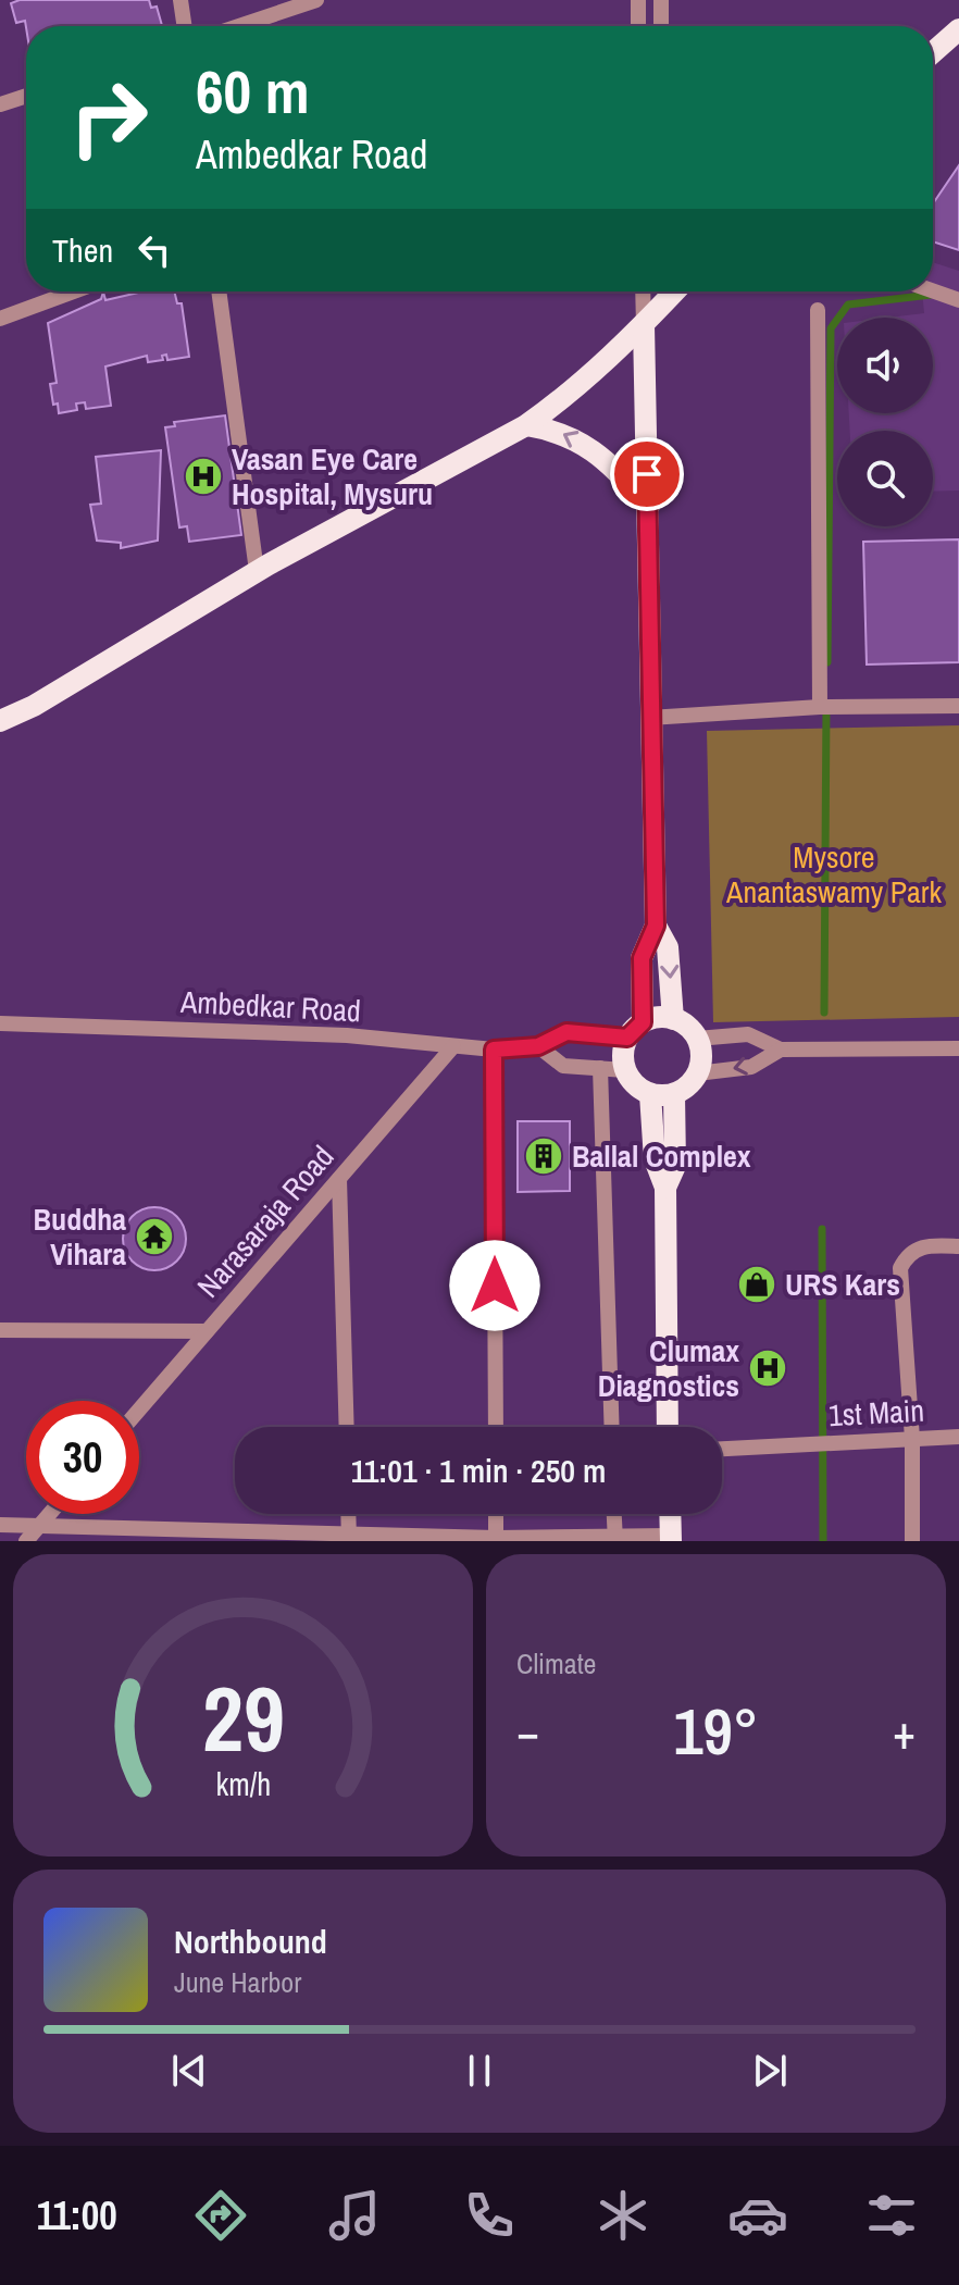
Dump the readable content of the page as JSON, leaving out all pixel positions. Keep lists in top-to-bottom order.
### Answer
{
  "streets": {
    "street": ["Ambedkar Road", "Narasaraja Road", "1st Main"]
  },
  "crossings": [
    ["Ambedkar Road", "Narasaraja Road"]
  ],
  "parks": ["Mysore Anantaswamy Park"],
  "places": {
    "hospital": ["Vasan Eye Care Hospital, Mysuru", "Clumax Diagnostics"],
    "building": ["Ballal Complex"],
    "temple": ["Buddha Vihara"],
    "shop": ["URS Kars"]
  },
  "page": {
    "turn": ["60 m", "Ambedkar Road"],
    "then": "Then",
    "limit": "30",
    "trip": "11:01 · 1 min · 250 m",
    "tile": "Climate",
    "heat": ["−", "19°", "+"],
    "song": ["Northbound", "June Harbor"],
    "tabs": "11:00",
    "gauge": ["29", "km/h"]
  }
}
